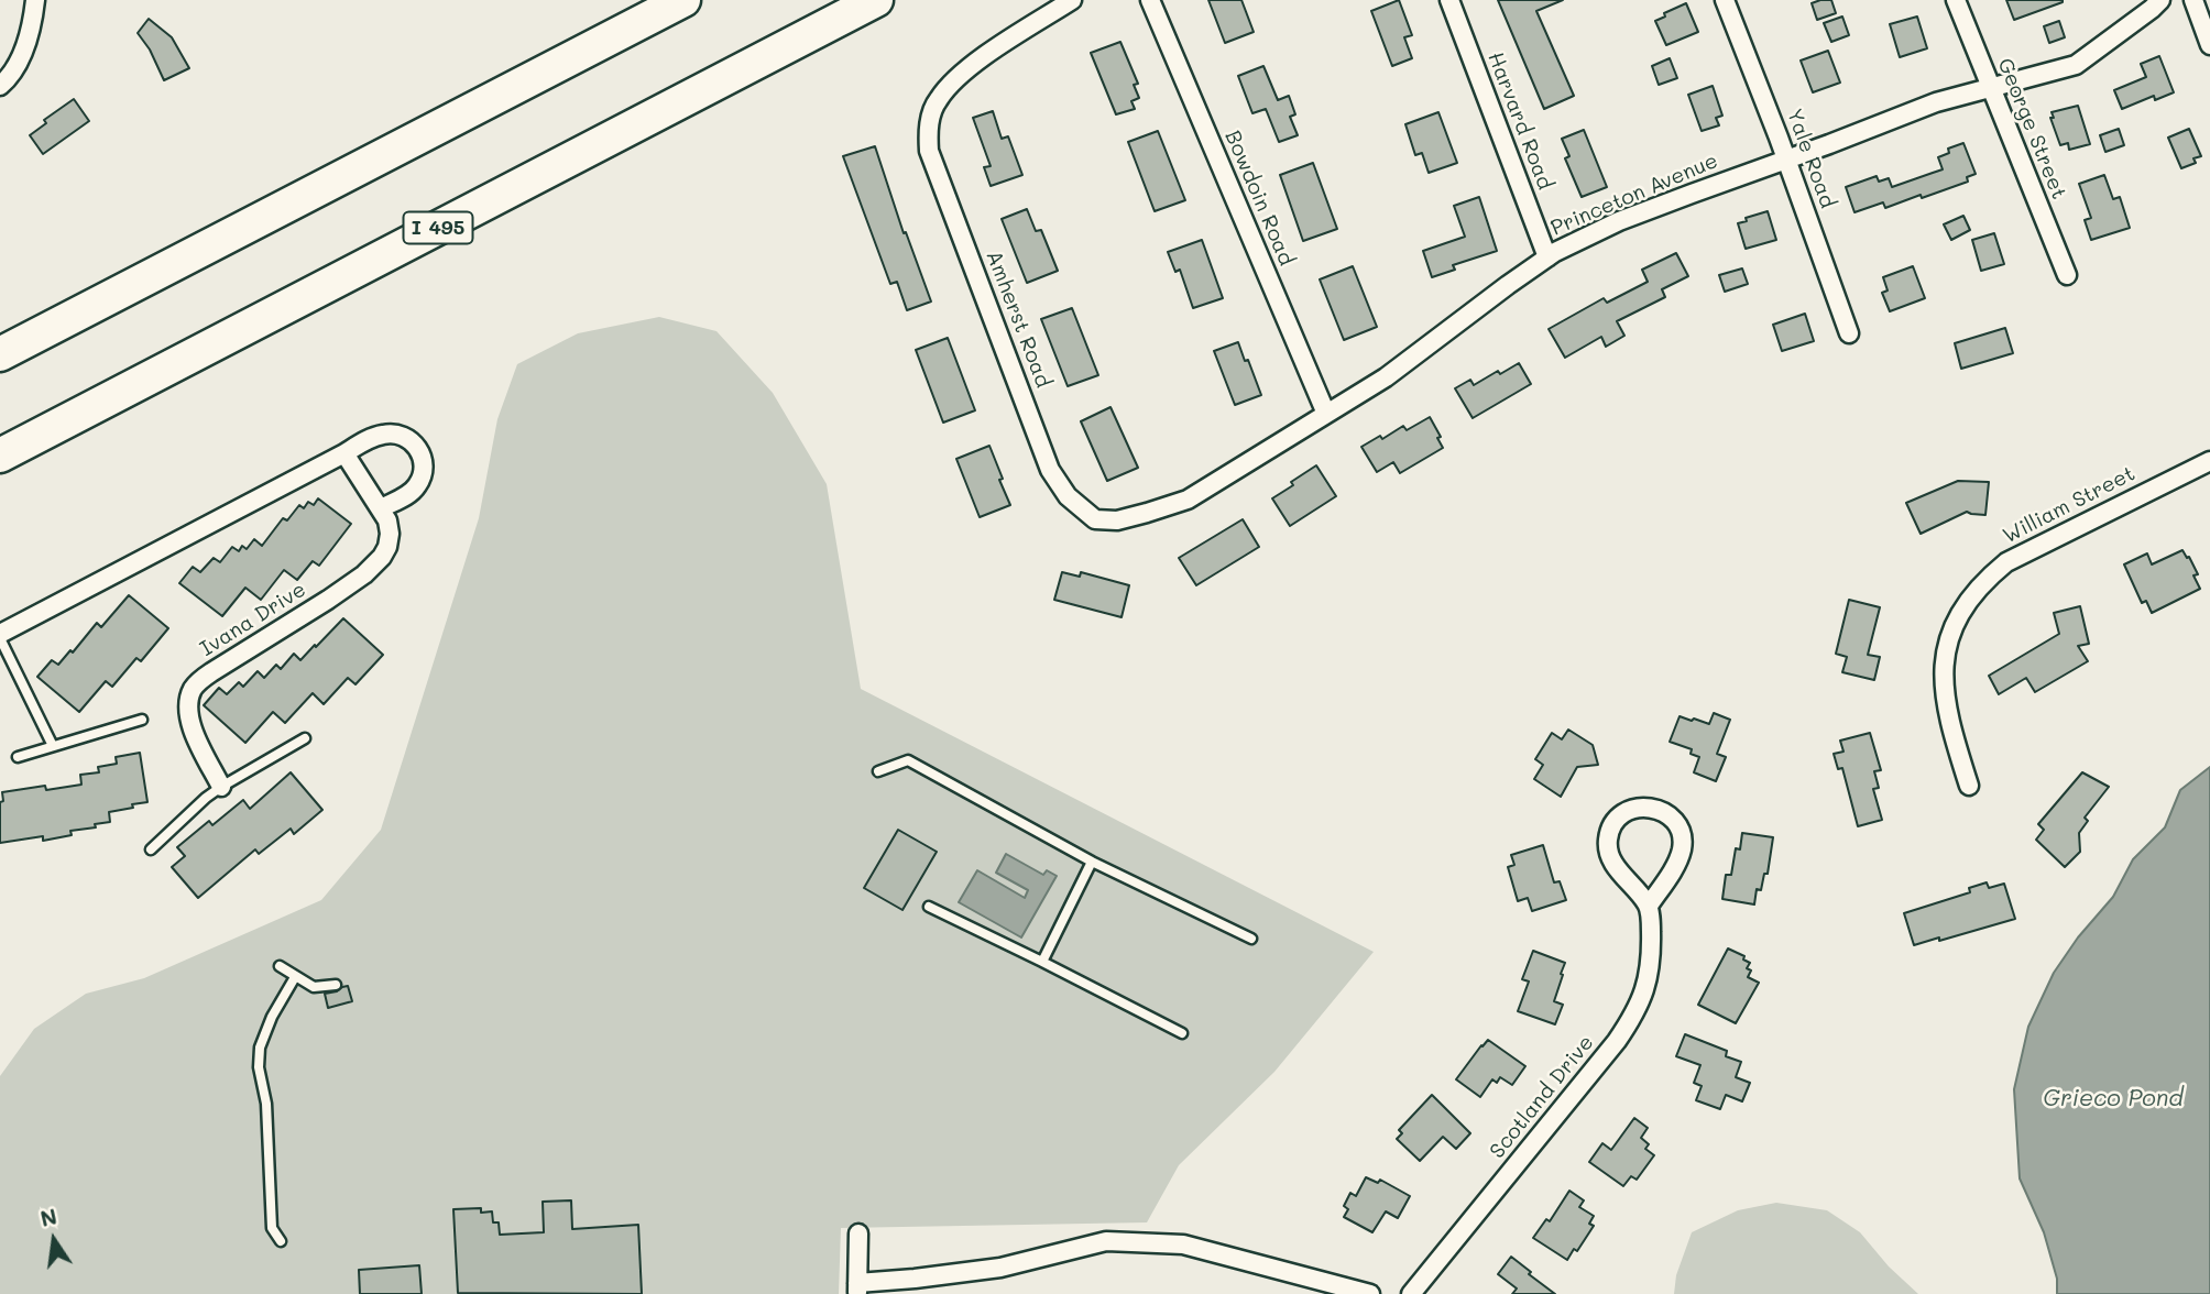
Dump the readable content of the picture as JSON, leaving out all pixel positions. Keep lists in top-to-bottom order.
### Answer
{
  "streets": {
    "highway": ["I 495"],
    "street": [
      "Harvard Road",
      "George Street",
      "Yale Road",
      "Princeton Avenue",
      "Bowdoin Road",
      "Amherst Road",
      "William Street",
      "Ivana Drive",
      "Scotland Drive"
    ]
  },
  "crossings": [
    ["Harvard Road", "Princeton Avenue"],
    ["George Street", "Princeton Avenue"],
    ["Yale Road", "Princeton Avenue"],
    ["Princeton Avenue", "Bowdoin Road"],
    ["Princeton Avenue", "Amherst Road"]
  ],
  "water": ["Grieco Pond"],
  "north": "top"
}
